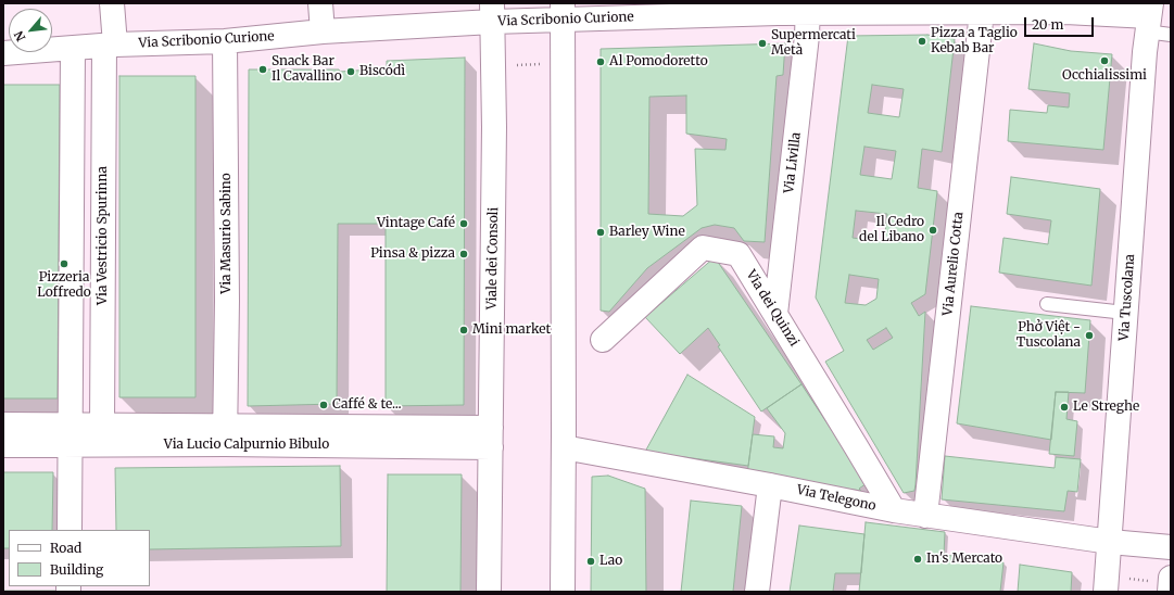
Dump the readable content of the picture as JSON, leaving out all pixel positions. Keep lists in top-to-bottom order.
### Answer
{
  "streets": {
    "street": [
      "Via Scribonio Curione",
      "Via Livilla",
      "Via Masurio Sabino",
      "Via Vestricio Spurinna",
      "Viale dei Consoli",
      "Via Aurelio Cotta",
      "Via Tuscolana",
      "Via dei Quinzi",
      "Via Lucio Calpurnio Bibulo",
      "Via Telegono"
    ]
  },
  "crossings": [
    ["Via Scribonio Curione", "Via Livilla"],
    ["Via Scribonio Curione", "Via Masurio Sabino"],
    ["Via Scribonio Curione", "Via Vestricio Spurinna"],
    ["Via Scribonio Curione", "Viale dei Consoli"],
    ["Via Scribonio Curione", "Via Aurelio Cotta"],
    ["Via Scribonio Curione", "Via Tuscolana"],
    ["Via Livilla", "Via dei Quinzi"],
    ["Via Masurio Sabino", "Via Lucio Calpurnio Bibulo"],
    ["Via Vestricio Spurinna", "Via Lucio Calpurnio Bibulo"],
    ["Viale dei Consoli", "Via Lucio Calpurnio Bibulo"],
    ["Via Aurelio Cotta", "Via Telegono"],
    ["Via Tuscolana", "Via Telegono"],
    ["Via dei Quinzi", "Via Telegono"]
  ],
  "places": [
    "Pizza a Taglio Kebab Bar",
    "Supermercati Metà",
    "Occhialissimi",
    "Al Pomodoretto",
    "Snack Bar Il Cavallino",
    "Biscódì",
    "Vintage Café",
    "Il Cedro del Libano",
    "Barley Wine",
    "Pinsa & pizza",
    "Pizzeria Loffredo",
    "Mini market",
    "Phở Việt - Tuscolana",
    "Caffé & te...",
    "Le Streghe",
    "In's Mercato",
    "Lao"
  ],
  "legend": ["Road", "Building"],
  "scale_bar": "20 m",
  "north": "bottom left"
}
